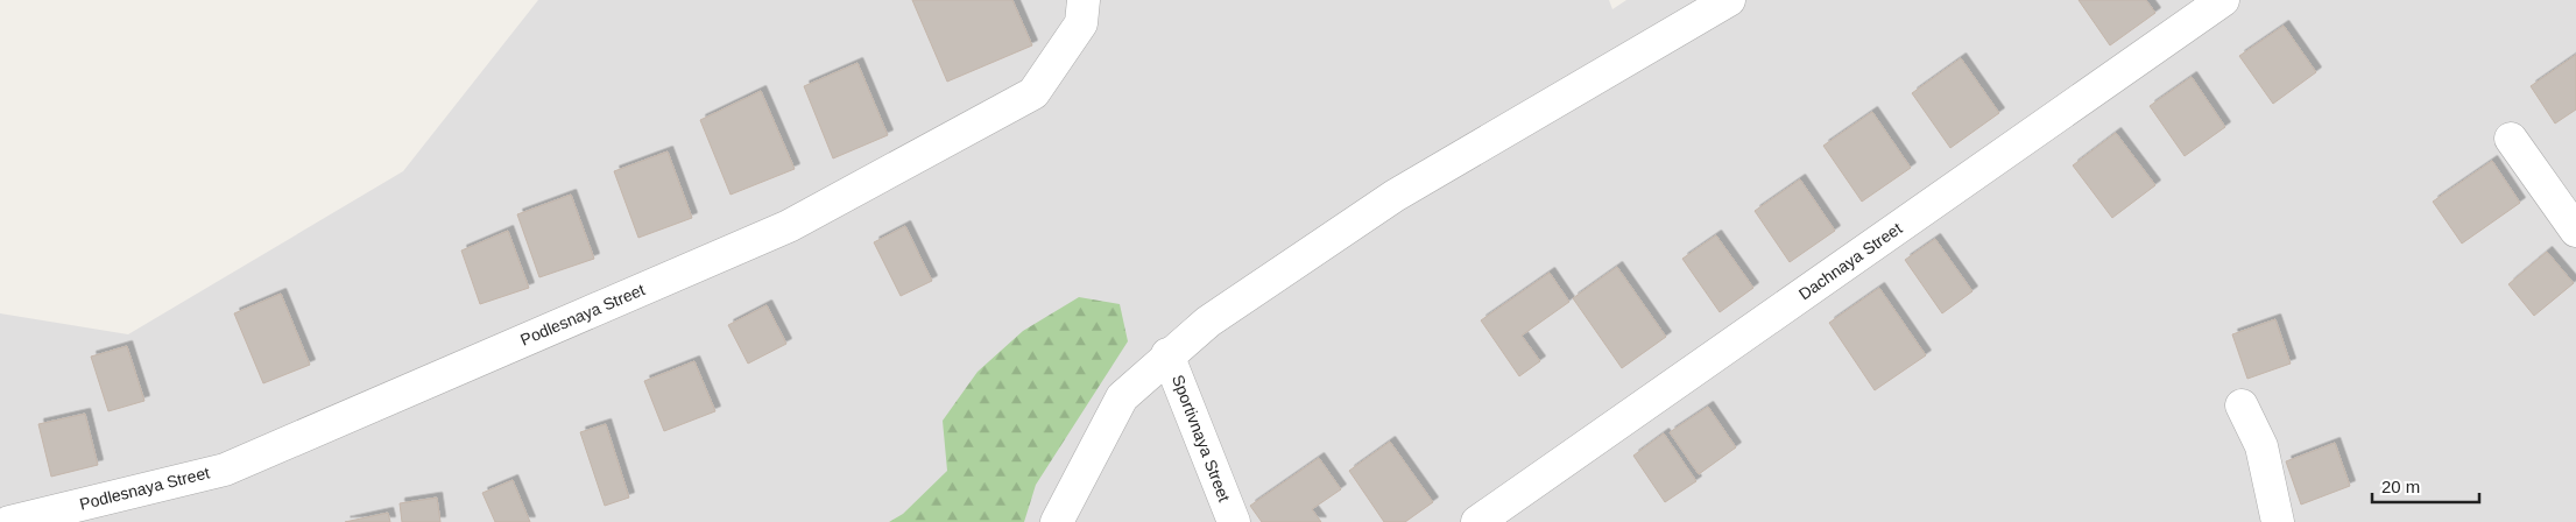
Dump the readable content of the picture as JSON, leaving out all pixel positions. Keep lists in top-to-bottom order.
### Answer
{
  "streets": {
    "street": ["Dachnaya Street", "Podlesnaya Street", "Sportivnaya Street"]
  },
  "scale_bar": "20 m"
}
